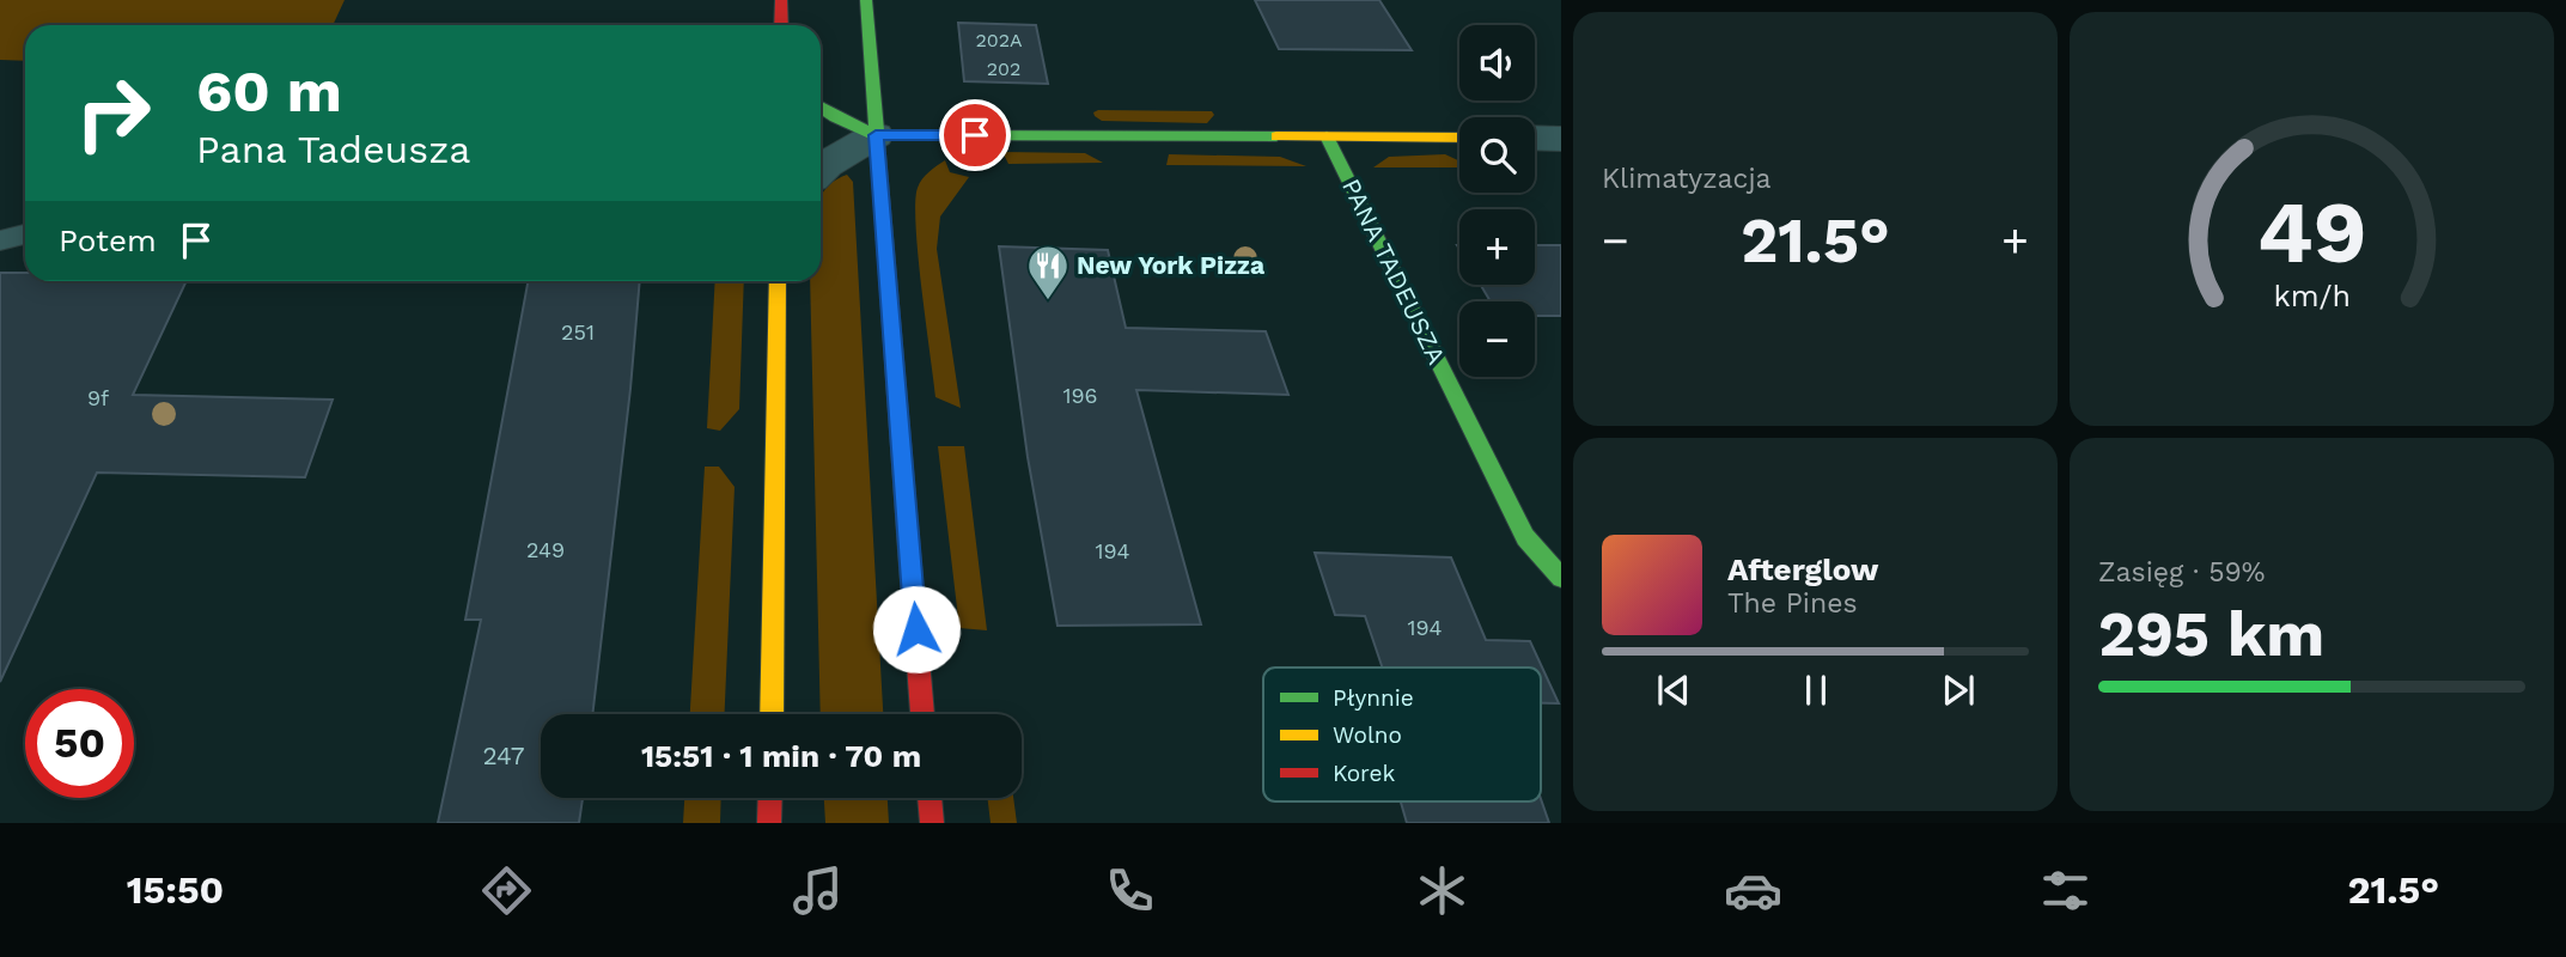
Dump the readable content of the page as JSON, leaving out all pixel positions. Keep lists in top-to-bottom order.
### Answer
{
  "streets": {
    "main road": ["PANA TADEUSZA"]
  },
  "places": {
    "restaurant": ["New York Pizza"]
  },
  "house_numbers": [
    "202A",
    "202",
    "251",
    "196",
    "9f",
    "249",
    "194",
    "194",
    "247"
  ],
  "legend": ["Płynnie", "Wolno", "Korek"],
  "page": {
    "tile": [
      "Klimatyzacja",
      ["Zasięg · 59%", "295 km"]
    ],
    "map_buttons": ["+", "−"],
    "turn": ["60 m", "Pana Tadeusza"],
    "then": "Potem",
    "heat": ["−", "21.5°", "+"],
    "song": ["Afterglow", "The Pines"],
    "limit": "50",
    "trip": "15:51 · 1 min · 70 m",
    "tabs": ["15:50", "21.5°"],
    "gauge": ["49", "km/h"]
  }
}
